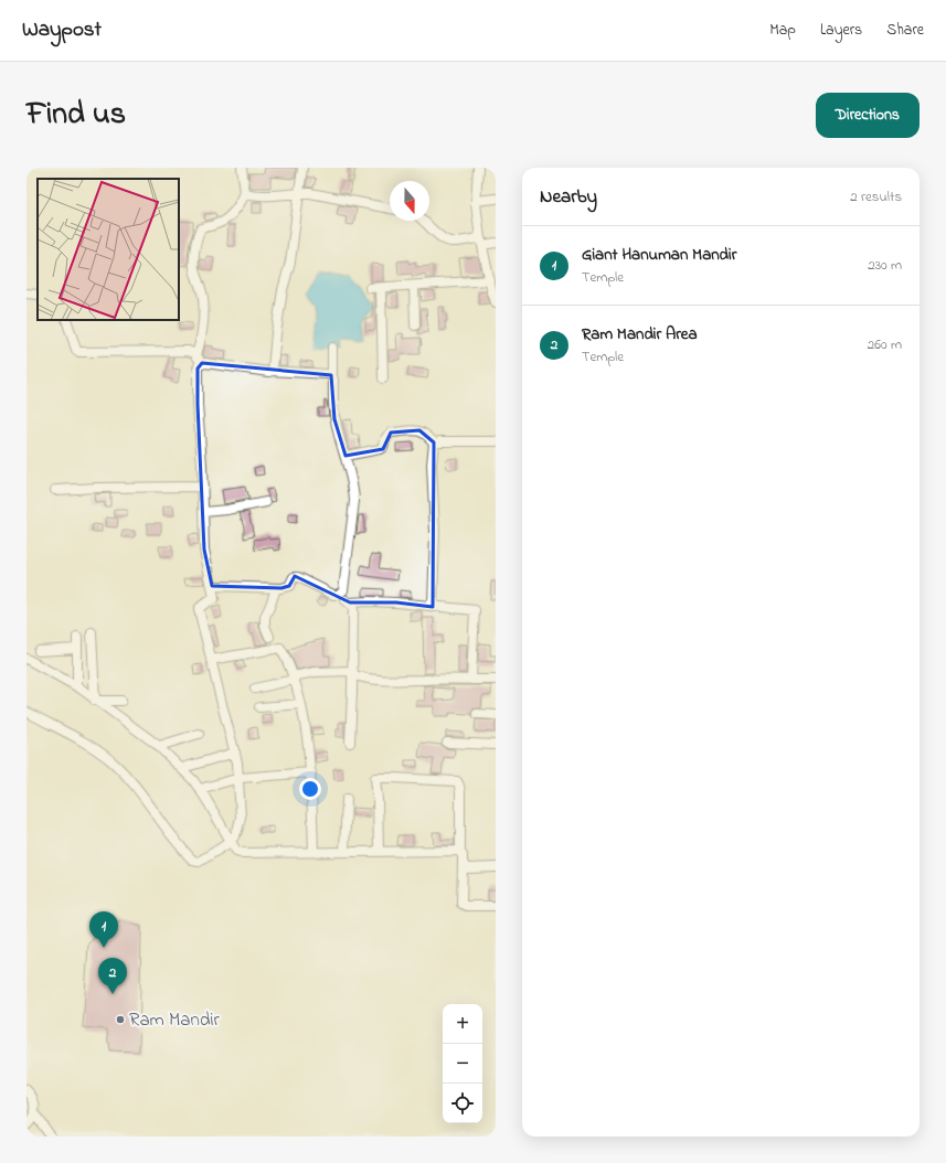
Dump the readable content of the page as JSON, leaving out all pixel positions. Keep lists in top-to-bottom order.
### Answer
{
  "places": ["Ram Mandir"],
  "north": "bottom",
  "page": {
    "header": "Waypost",
    "nav": ["Map", "Layers", "Share"],
    "title": "Find us",
    "buttons": "Directions",
    "heading": ["Nearby", "2 results"],
    "list": [
      {
        "mark": "1",
        "name": "Giant Hanuman Mandir",
        "note": "Temple",
        "value": "230 m"
      },
      {
        "mark": "2",
        "name": "Ram Mandir Area",
        "note": "Temple",
        "value": "260 m"
      }
    ],
    "pins": ["1", "2"],
    "map_buttons": ["+", "−"]
  }
}
